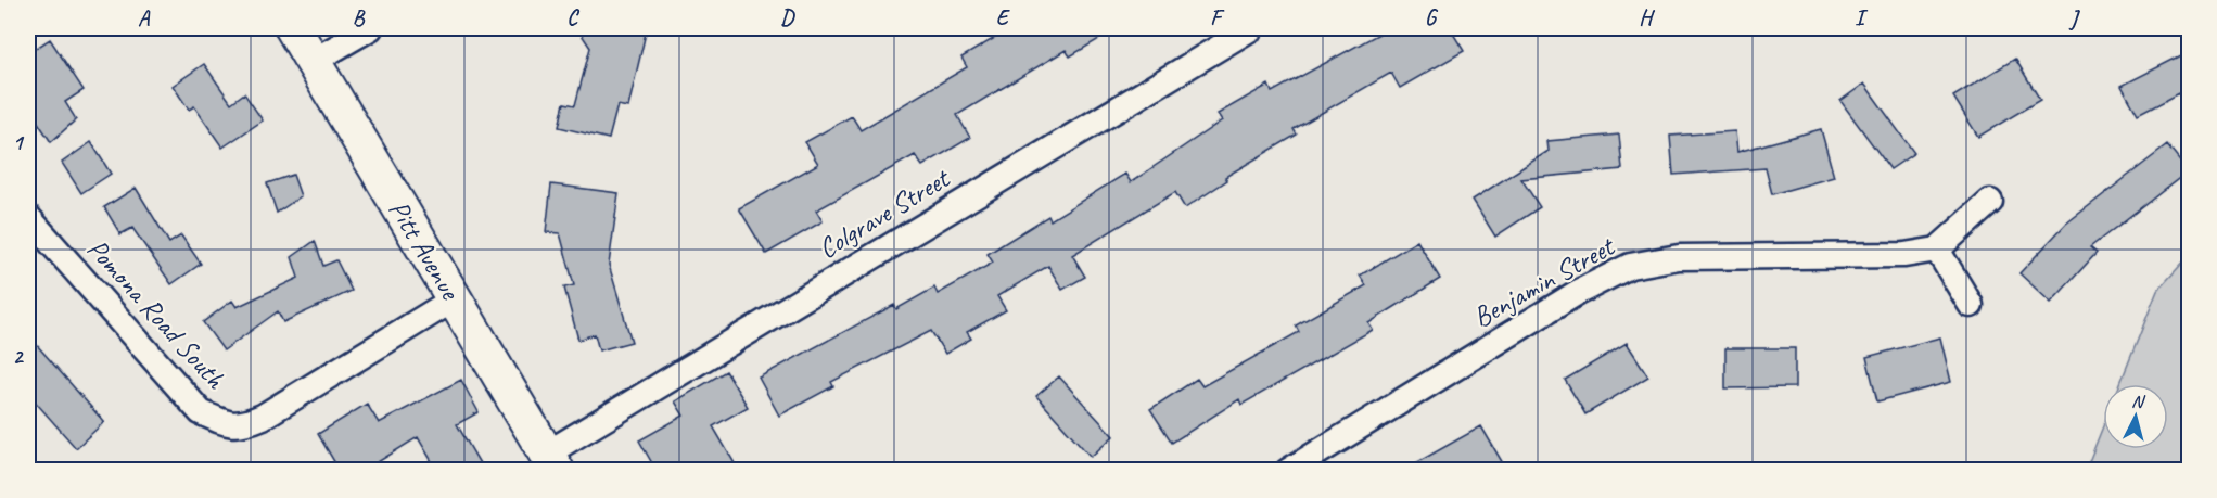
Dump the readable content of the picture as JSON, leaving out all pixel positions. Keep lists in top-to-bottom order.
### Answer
{
  "streets": {
    "street": [
      "Colgrave Street",
      "Pitt Avenue",
      "Benjamin Street",
      "Pomona Road South"
    ]
  },
  "crossings": [
    ["Colgrave Street", "Pitt Avenue"],
    ["Pitt Avenue", "Pomona Road South"]
  ],
  "north": "top",
  "grid": {
    "columns": [
      "A",
      "B",
      "C",
      "D",
      "E",
      "F",
      "G",
      "H",
      "I",
      "J"
    ],
    "rows": ["1", "2"]
  }
}
